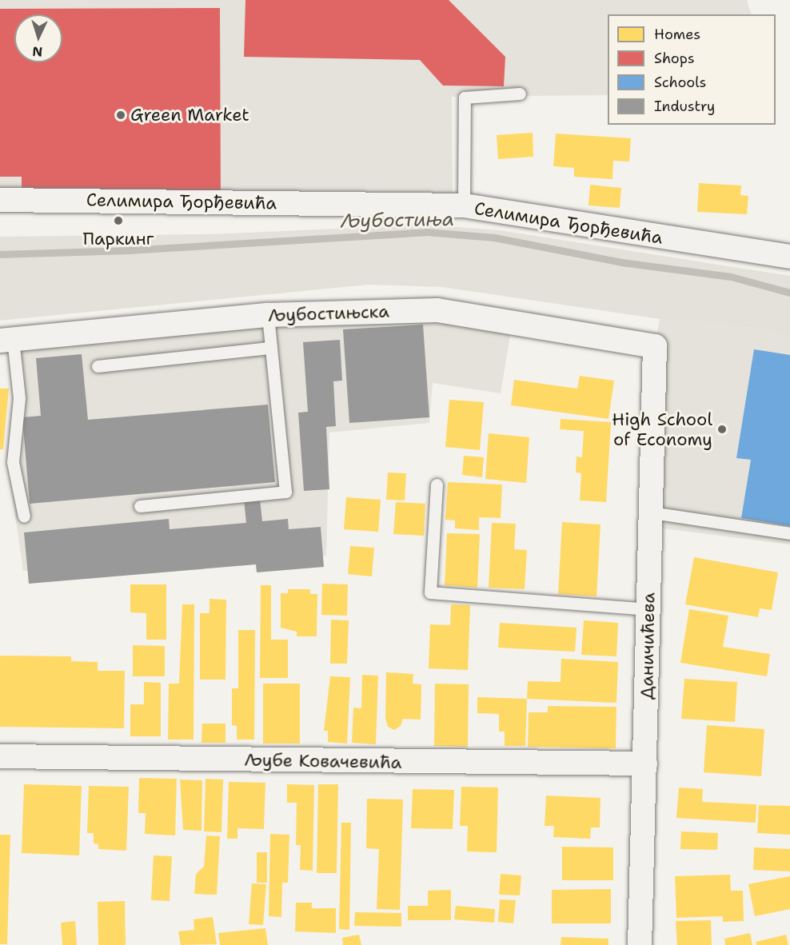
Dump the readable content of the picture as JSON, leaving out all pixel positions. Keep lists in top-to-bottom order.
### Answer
{
  "streets": {
    "street": [
      "Селимира Ђорђевића",
      "Љубостињска",
      "Даничићева",
      "Љубе Ковачевића"
    ]
  },
  "crossings": [
    ["Љубостињска", "Даничићева"],
    ["Даничићева", "Љубе Ковачевића"]
  ],
  "water": ["Љубостиња"],
  "places": ["Green Market", "Паркинг", "High School of Economy"],
  "legend": [
    "Homes",
    "Shops",
    "Schools",
    "Industry"
  ],
  "north": "bottom"
}
